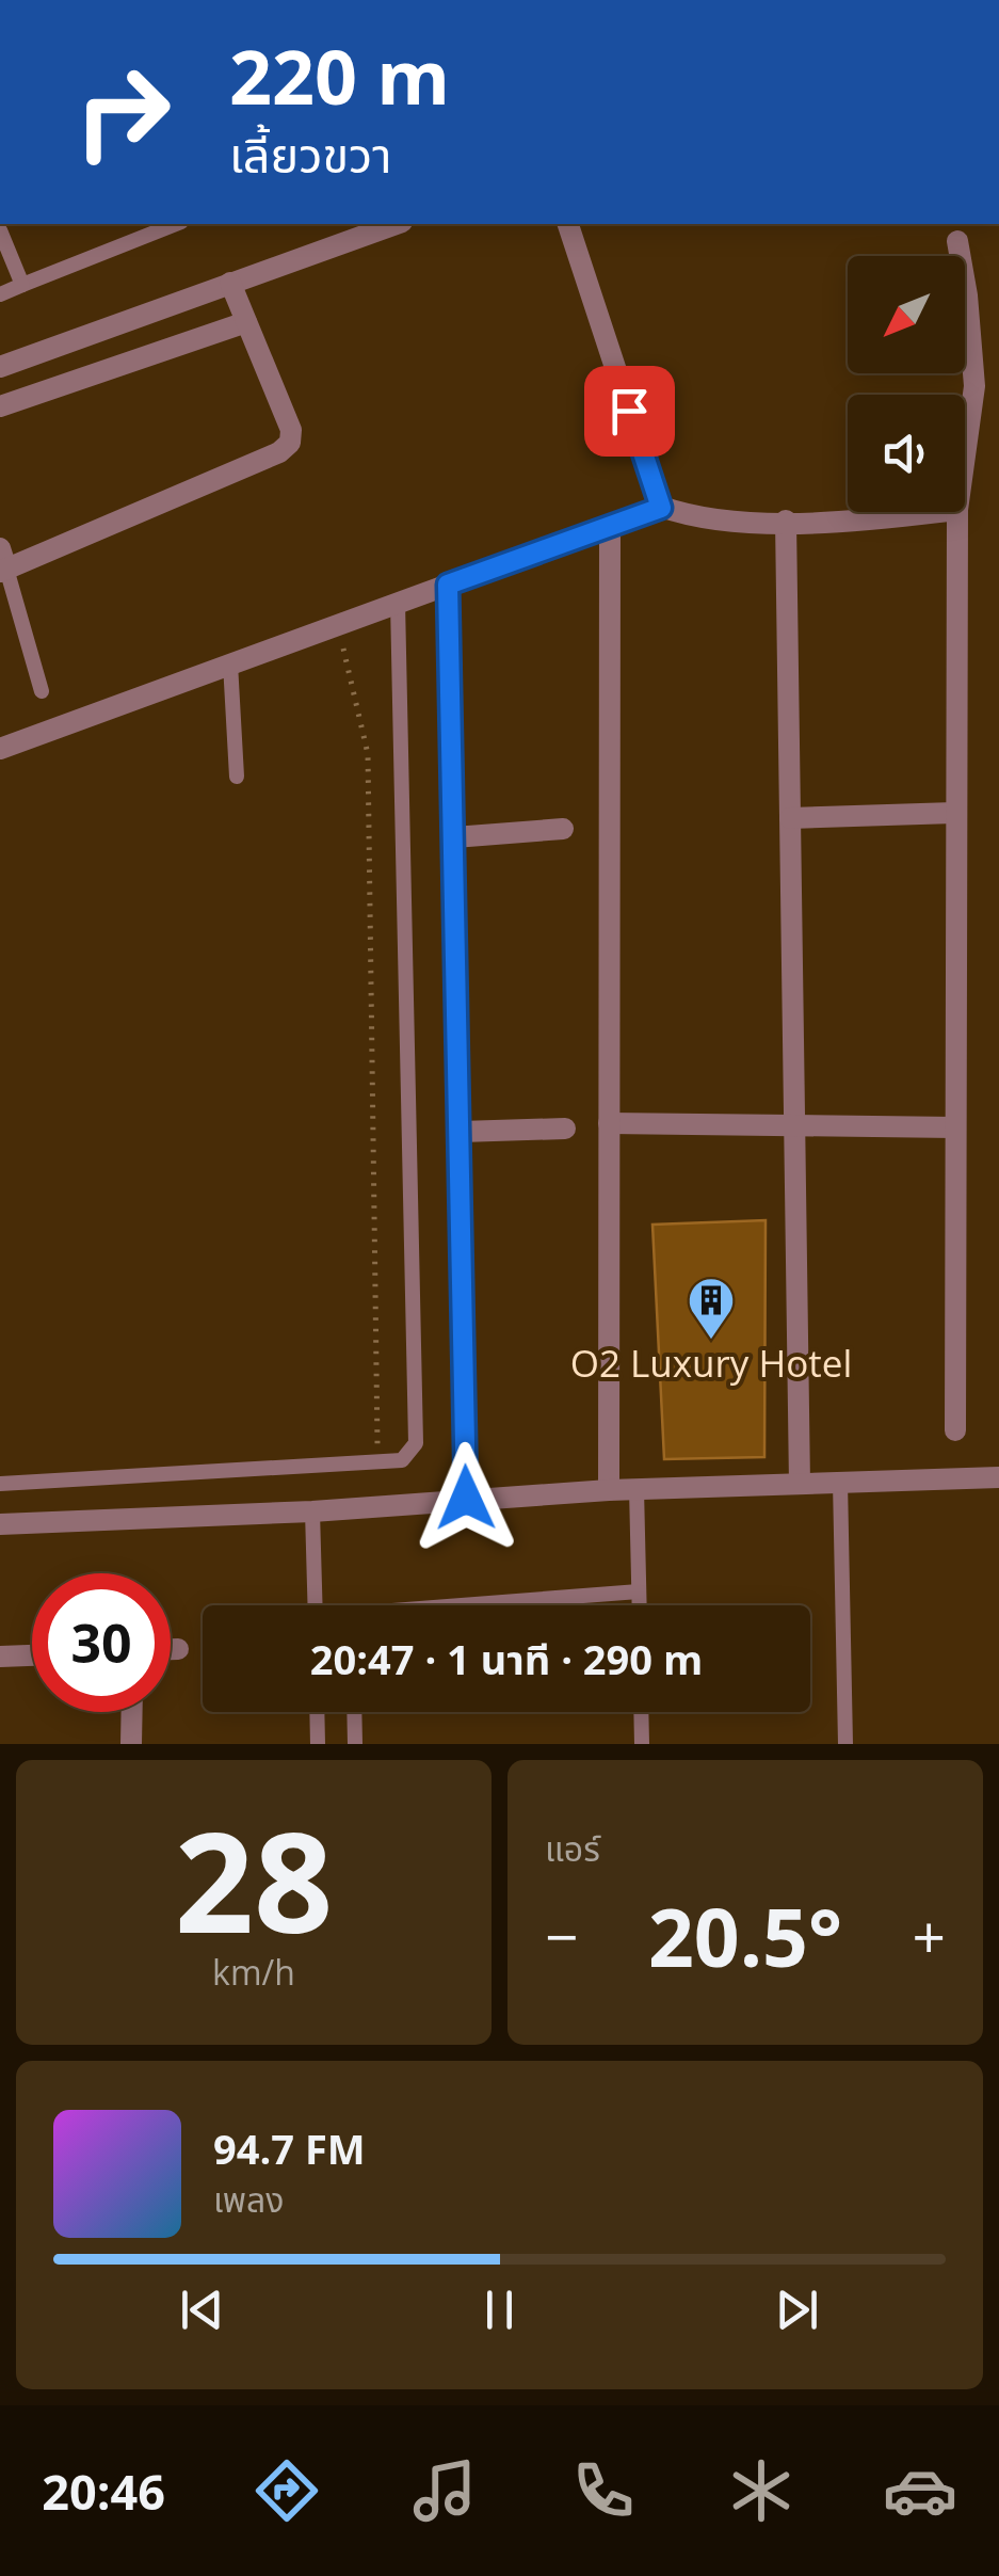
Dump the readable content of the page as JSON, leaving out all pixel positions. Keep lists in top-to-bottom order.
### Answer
{
  "places": {
    "building": ["O2 Luxury Hotel"]
  },
  "north": "bottom left",
  "page": {
    "turn": ["220 m", "เลี้ยวขวา"],
    "limit": "30",
    "trip": "20:47 · 1 นาที · 290 m",
    "tile": [
      ["28", "km/h"],
      "แอร์"
    ],
    "heat": ["−", "20.5°", "+"],
    "song": ["94.7 FM", "เพลง"],
    "tabs": "20:46"
  }
}
